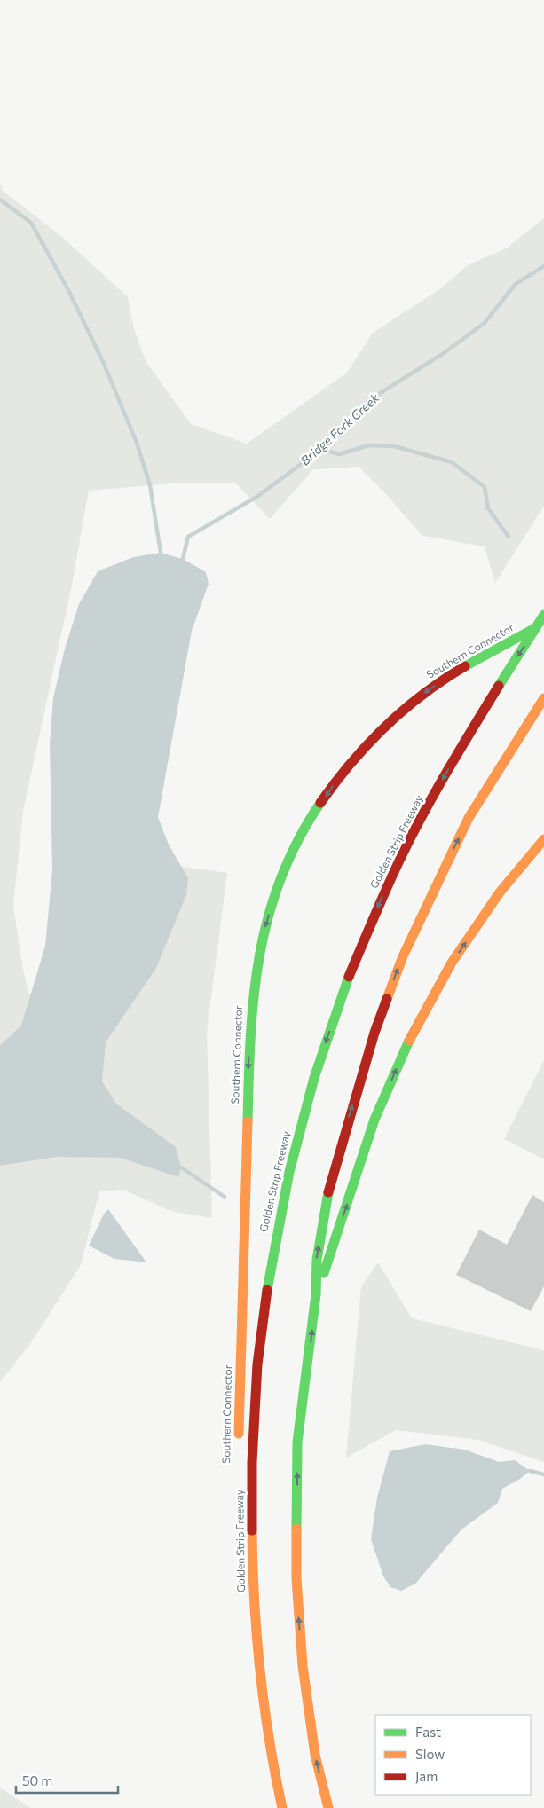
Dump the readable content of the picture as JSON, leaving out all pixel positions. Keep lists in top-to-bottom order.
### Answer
{
  "streets": {
    "highway": ["Southern Connector", "Golden Strip Freeway"]
  },
  "water": ["Bridge Fork Creek"],
  "legend": ["Fast", "Slow", "Jam"],
  "scale_bar": "50 m"
}
